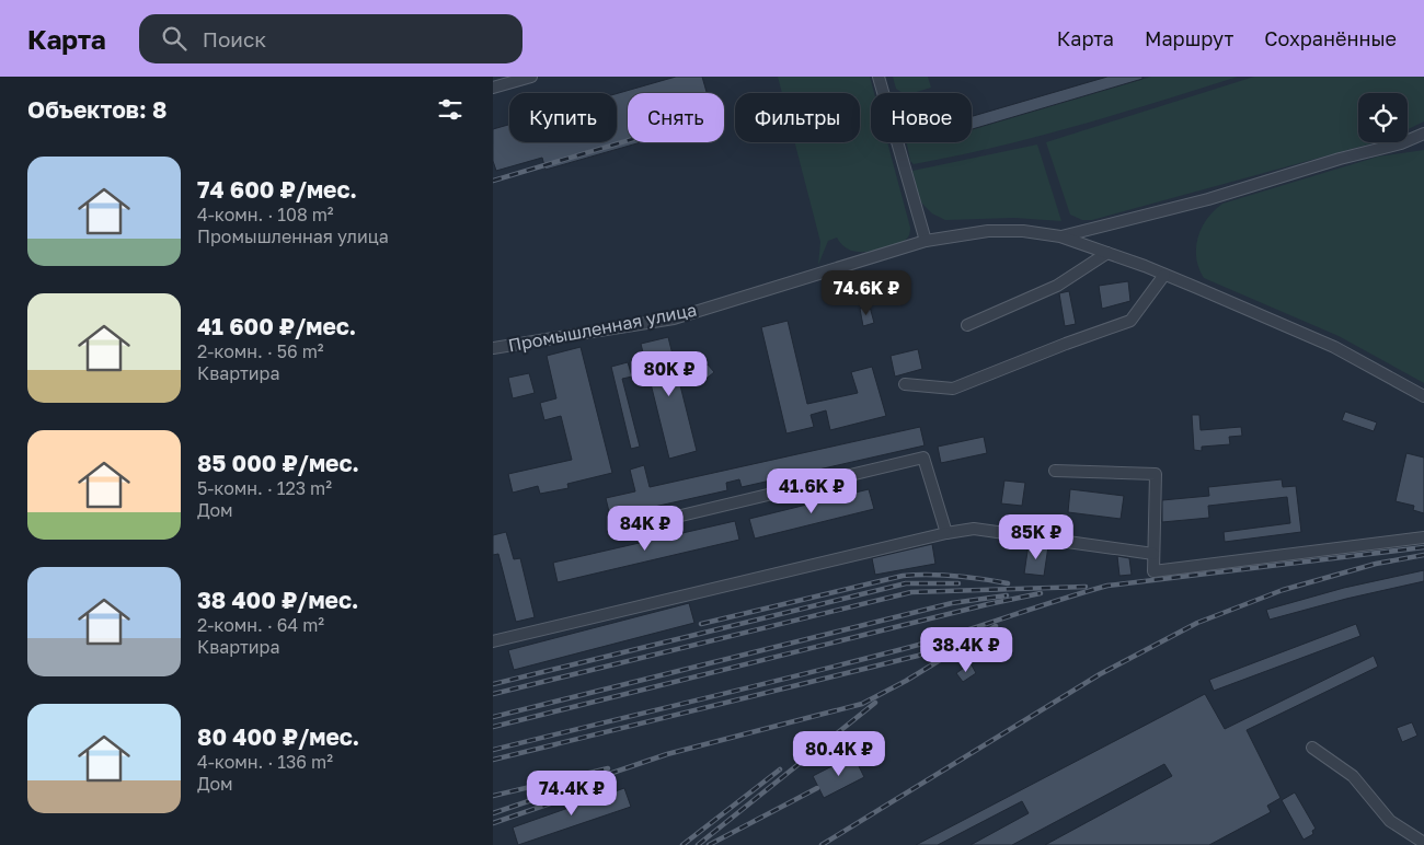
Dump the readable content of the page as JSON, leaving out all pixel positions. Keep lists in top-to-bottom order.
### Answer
{
  "streets": {
    "street": ["Промышленная улица"]
  },
  "page": {
    "header": "Карта",
    "search": "Поиск",
    "nav": ["Карта", "Маршрут", "Сохранённые"],
    "heading": "Объектов: 8",
    "chip": [
      "Купить",
      "Снять",
      "Фильтры",
      "Новое"
    ],
    "list": [
      {
        "name": "74 600 ₽/мес.",
        "note": "4-комн. · 108 m² · Промышленная улица"
      },
      {
        "name": "41 600 ₽/мес.",
        "note": "2-комн. · 56 m² · Квартира"
      },
      {
        "name": "85 000 ₽/мес.",
        "note": "5-комн. · 123 m² · Дом"
      },
      {
        "name": "38 400 ₽/мес.",
        "note": "2-комн. · 64 m² · Квартира"
      },
      {
        "name": "80 400 ₽/мес.",
        "note": "4-комн. · 136 m² · Дом"
      }
    ],
    "price": [
      "74.6K ₽",
      "80K ₽",
      "41.6K ₽",
      "84K ₽",
      "85K ₽",
      "38.4K ₽",
      "80.4K ₽",
      "74.4K ₽"
    ]
  }
}
